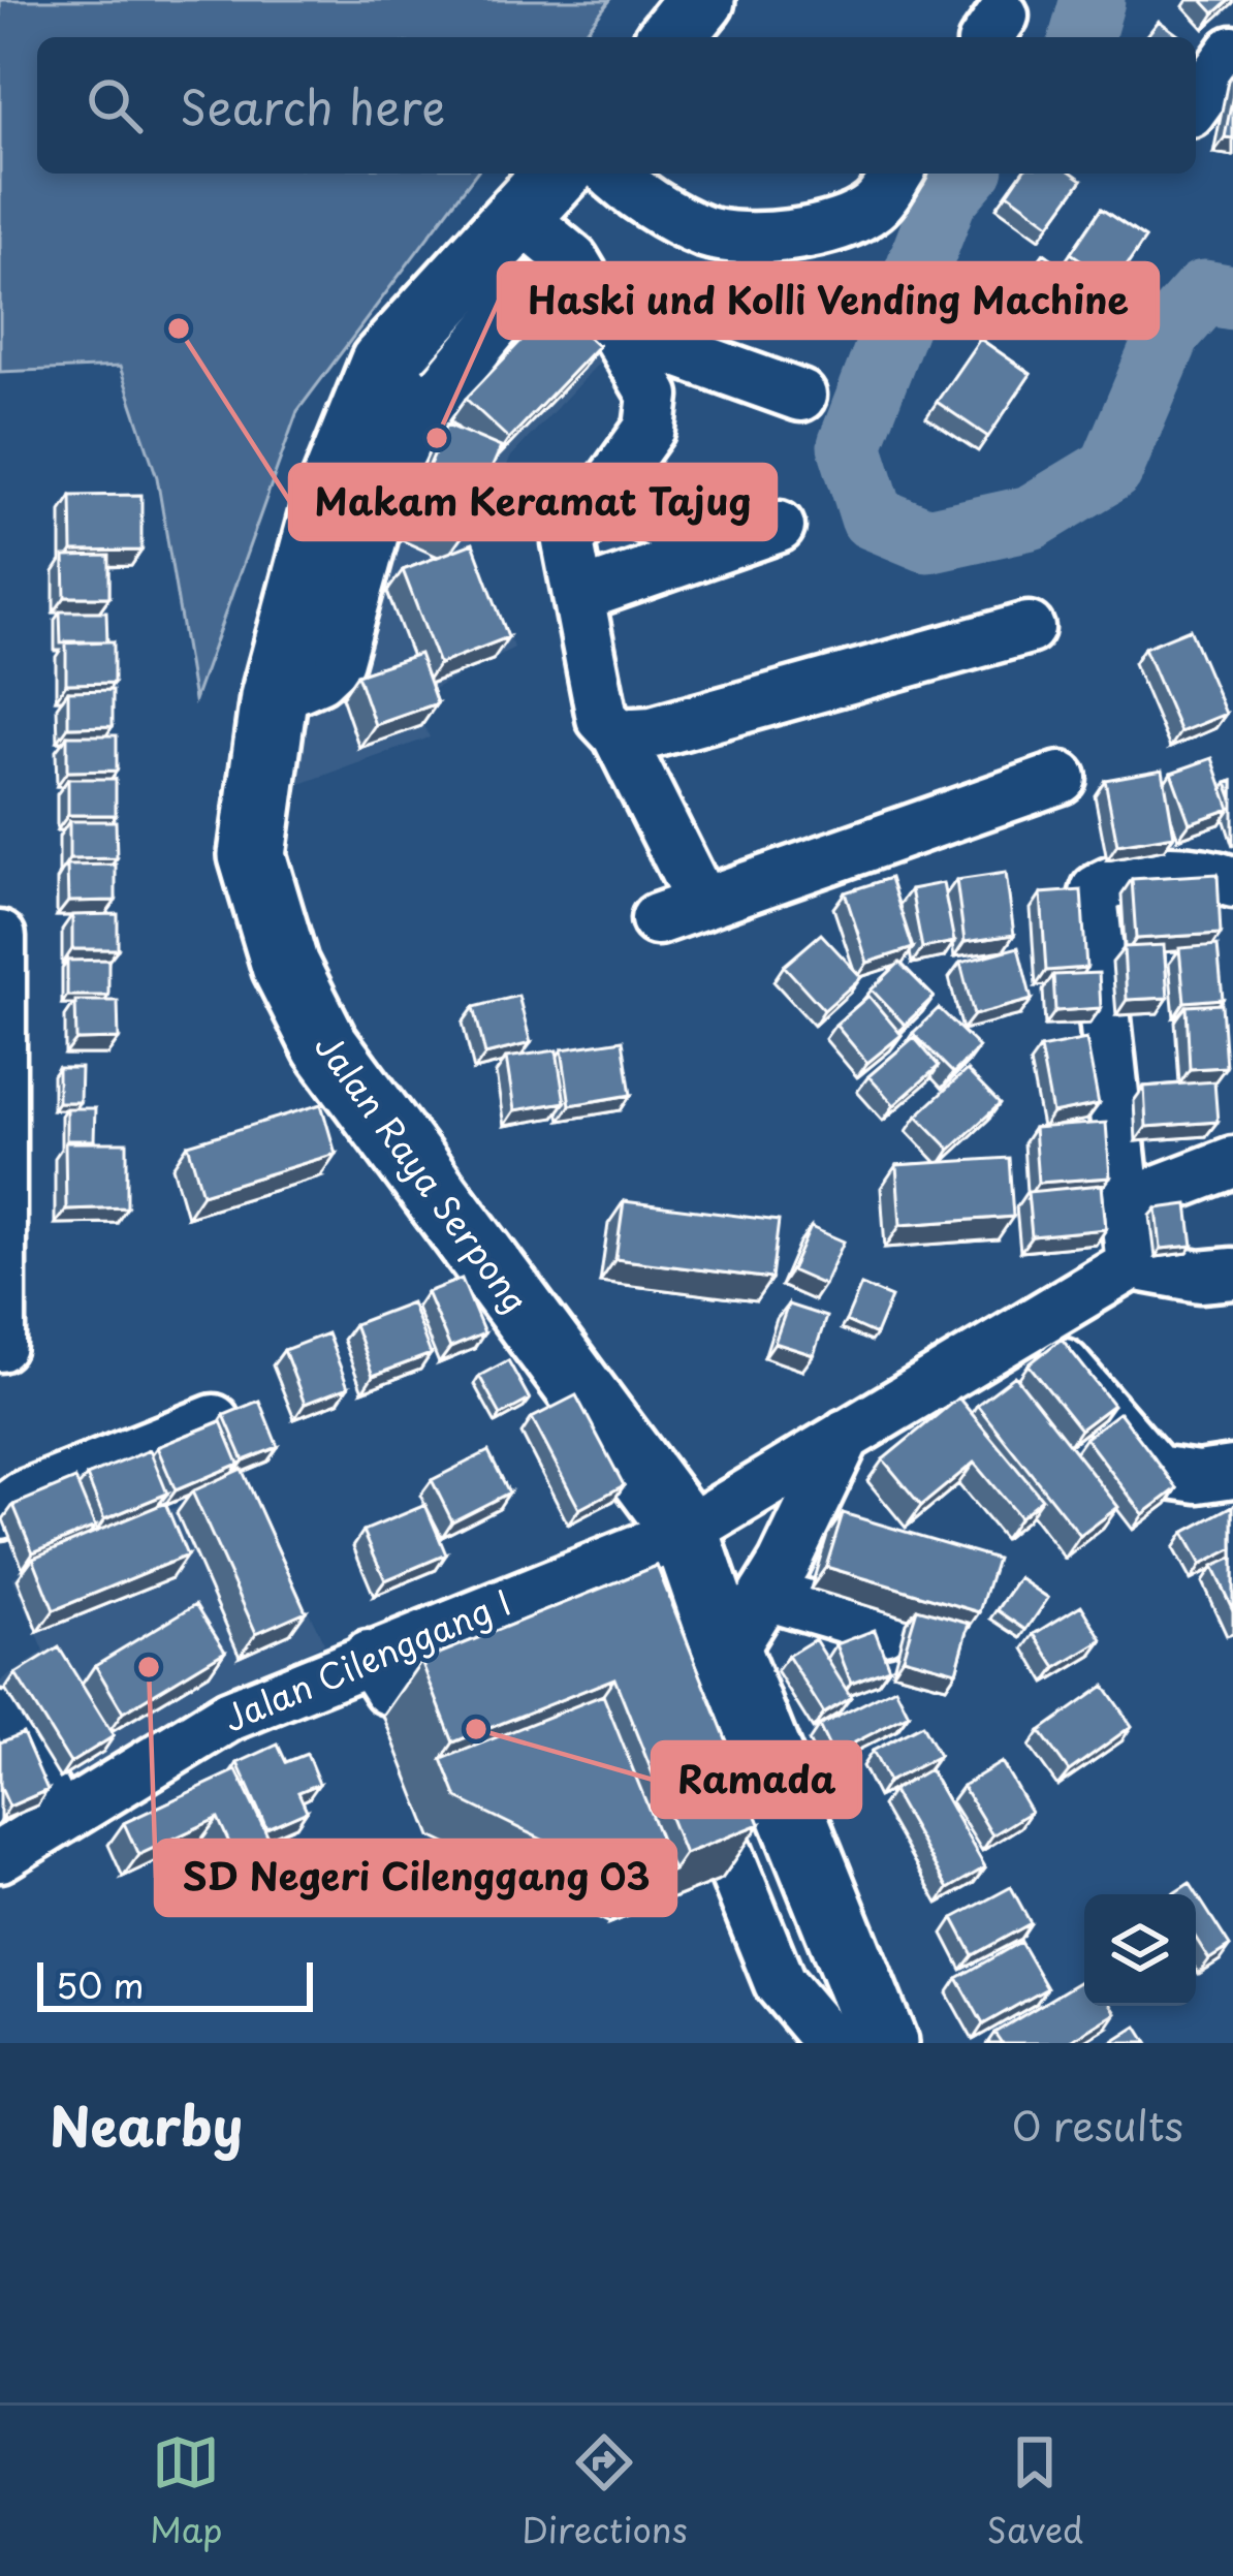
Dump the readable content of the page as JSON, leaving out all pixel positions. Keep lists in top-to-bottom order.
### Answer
{
  "streets": {
    "main road": ["Jalan Raya Serpong"],
    "street": ["Jalan Cilenggang I"]
  },
  "crossings": [
    ["Jalan Raya Serpong", "Jalan Cilenggang I"]
  ],
  "places": [
    "Makam Keramat Tajug",
    "Haski und Kolli Vending Machine",
    "SD Negeri Cilenggang 03",
    "Ramada"
  ],
  "scale_bar": "50 m",
  "page": {
    "search": "Search here",
    "scale": "50 m",
    "heading": ["Nearby", "0 results"],
    "nav": ["Map", "Directions", "Saved"]
  }
}
